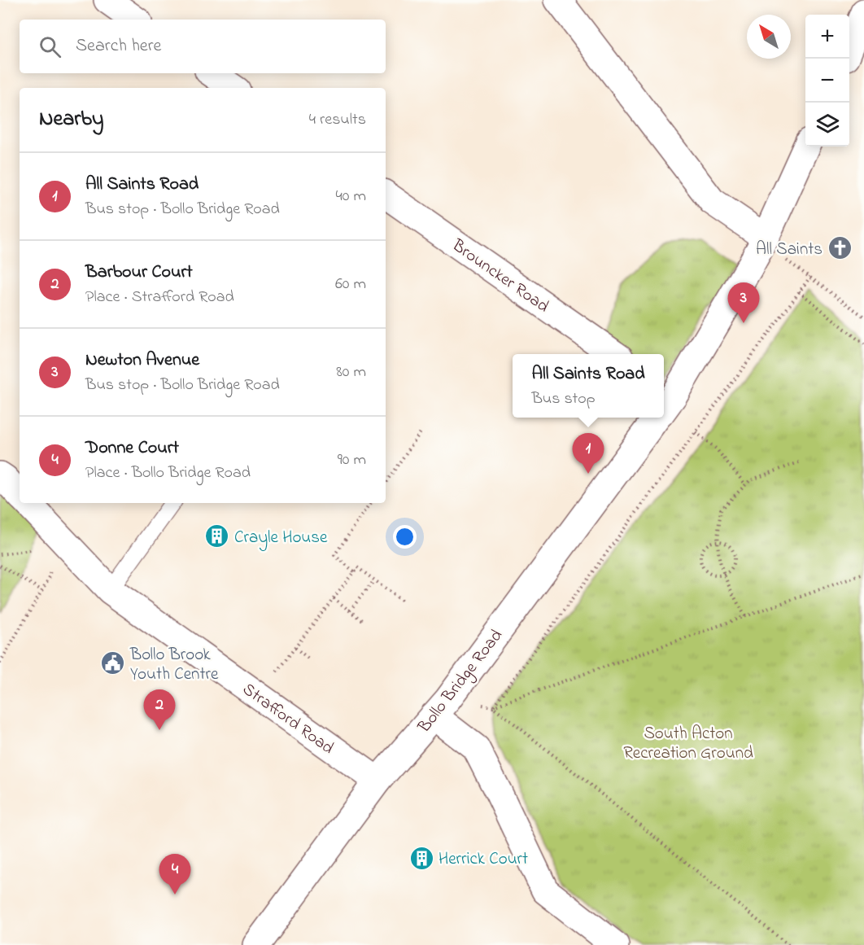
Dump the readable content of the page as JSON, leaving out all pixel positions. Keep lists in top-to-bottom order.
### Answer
{
  "streets": {
    "street": ["Brouncker Road", "Bollo Bridge Road", "Strafford Road"]
  },
  "crossings": [
    ["Bollo Bridge Road", "Strafford Road"]
  ],
  "parks": ["South Acton Recreation Ground"],
  "places": {
    "church": ["All Saints"],
    "building": ["Crayle House", "Herrick Court"],
    "public building": ["Bollo Brook Youth Centre"]
  },
  "north": "top left",
  "page": {
    "map_buttons": ["+", "−"],
    "search": "Search here",
    "heading": ["Nearby", "4 results"],
    "list": [
      {
        "mark": "1",
        "name": "All Saints Road",
        "note": "Bus stop · Bollo Bridge Road",
        "value": "40 m"
      },
      {
        "mark": "2",
        "name": "Barbour Court",
        "note": "Place · Strafford Road",
        "value": "60 m"
      },
      {
        "mark": "3",
        "name": "Newton Avenue",
        "note": "Bus stop · Bollo Bridge Road",
        "value": "80 m"
      },
      {
        "mark": "4",
        "name": "Donne Court",
        "note": "Place · Bollo Bridge Road",
        "value": "90 m"
      }
    ],
    "pins": [
      "3",
      "1",
      "2",
      "4"
    ],
    "popup": ["All Saints Road", "Bus stop"]
  }
}
